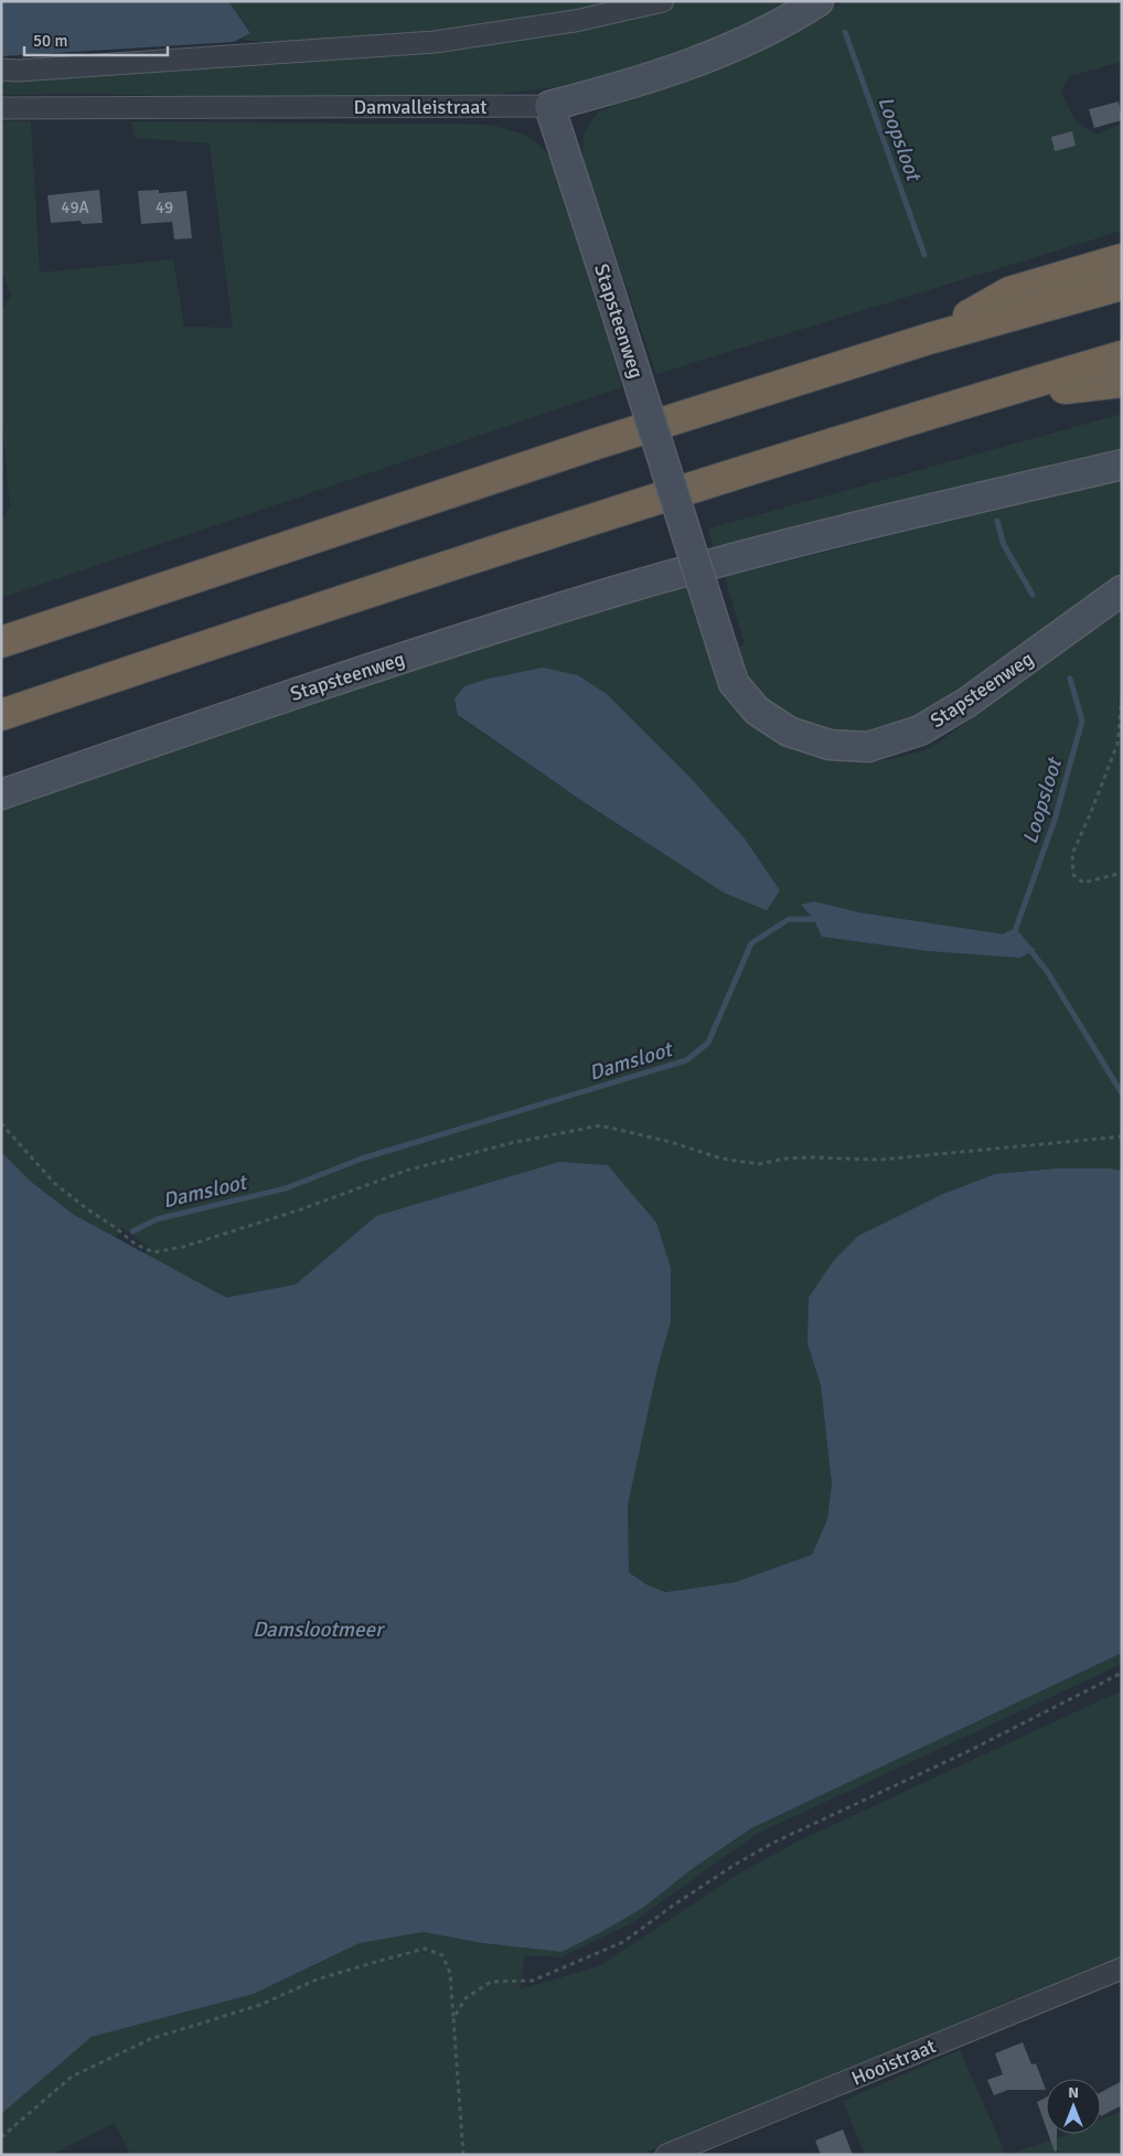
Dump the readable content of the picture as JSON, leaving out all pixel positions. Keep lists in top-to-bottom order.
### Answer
{
  "streets": {
    "street": ["Damvalleistraat", "Stapsteenweg", "Hooistraat"]
  },
  "crossings": [
    ["Damvalleistraat", "Stapsteenweg"]
  ],
  "water": ["Loopsloot", "Damsloot", "Damslootmeer"],
  "house_numbers": ["49A", "49"],
  "scale_bar": "50 m",
  "north": "top"
}
